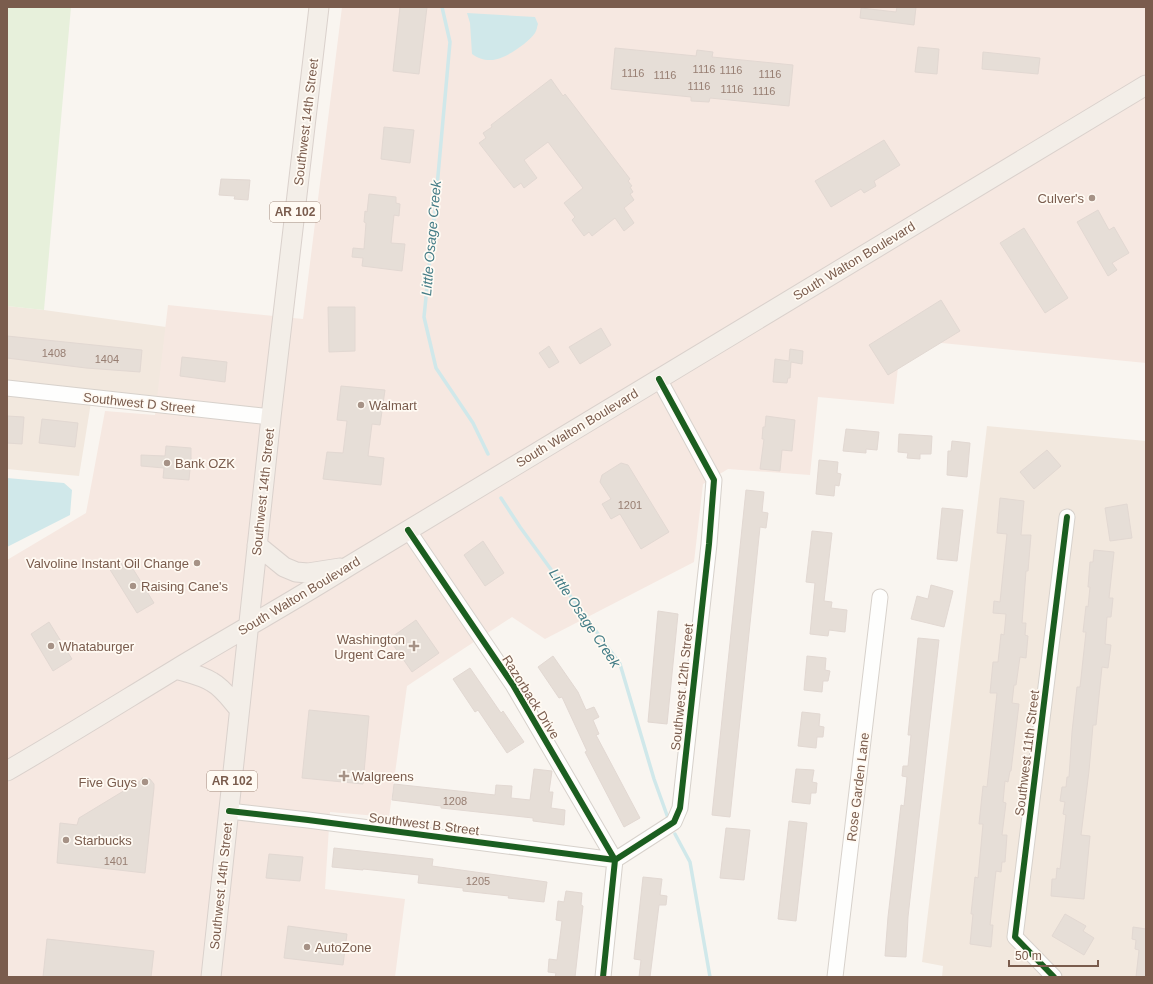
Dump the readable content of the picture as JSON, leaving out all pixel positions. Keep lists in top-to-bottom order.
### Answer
{
  "streets": {
    "main road": ["Southwest 14th Street", "AR 102", "South Walton Boulevard"],
    "street": [
      "Southwest D Street",
      "Southwest 12th Street",
      "Razorback Drive",
      "Southwest 11th Street",
      "Rose Garden Lane",
      "Southwest B Street"
    ]
  },
  "crossings": [
    ["Southwest 14th Street", "South Walton Boulevard"],
    ["Southwest 14th Street", "Southwest D Street"],
    ["Southwest 14th Street", "Southwest B Street"],
    ["South Walton Boulevard", "Southwest 12th Street"],
    ["South Walton Boulevard", "Razorback Drive"],
    ["Southwest 12th Street", "Razorback Drive"],
    ["Southwest 12th Street", "Southwest B Street"],
    ["Razorback Drive", "Southwest B Street"]
  ],
  "water": ["Little Osage Creek"],
  "places": {
    "other": [
      "Culver's",
      "Walmart",
      "Bank OZK",
      "Valvoline Instant Oil Change",
      "Raising Cane's",
      "Whataburger",
      "Five Guys",
      "Starbucks",
      "AutoZone"
    ],
    "health": ["Washington Urgent Care", "Walgreens"]
  },
  "house_numbers": [
    "1116",
    "1116",
    "1116",
    "1116",
    "1116",
    "1116",
    "1116",
    "1116",
    "1408",
    "1404",
    "1201",
    "1208",
    "1401",
    "1205"
  ],
  "scale_bar": "50 m"
}
